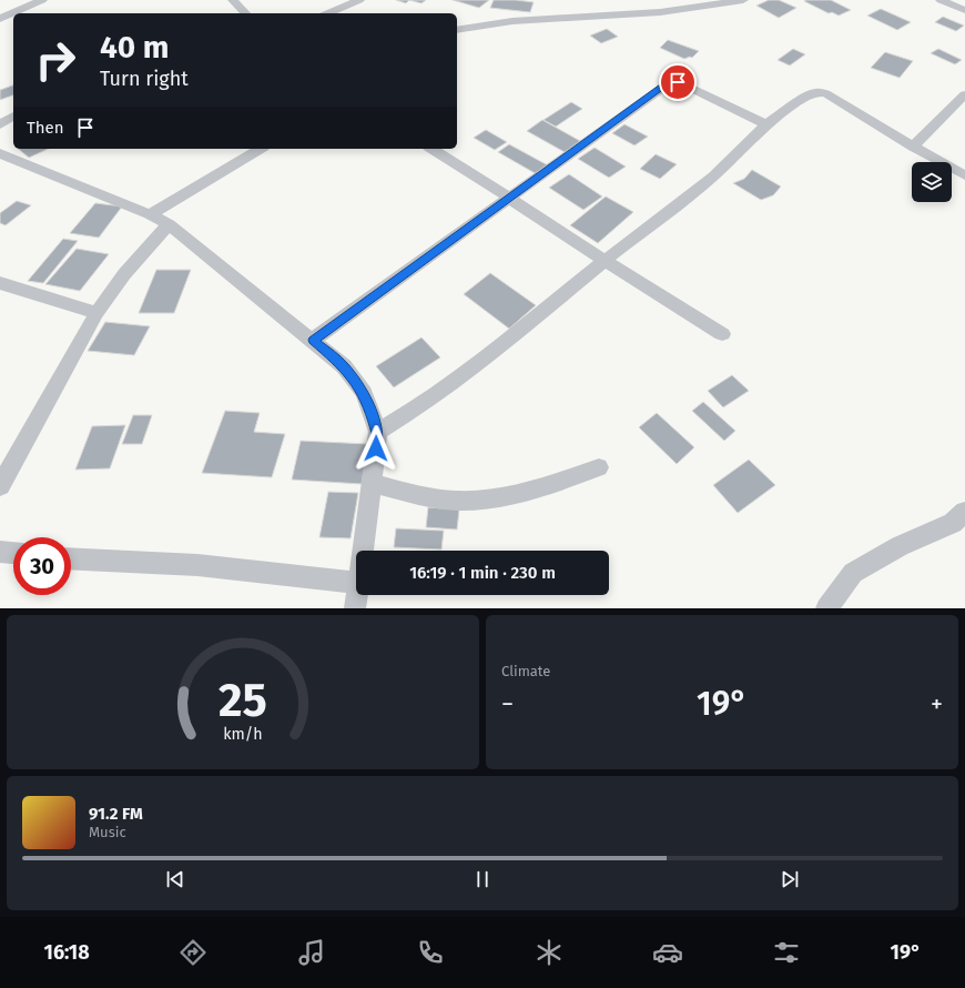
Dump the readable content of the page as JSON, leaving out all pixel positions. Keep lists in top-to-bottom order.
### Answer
{
  "page": {
    "turn": ["40 m", "Turn right"],
    "then": "Then",
    "limit": "30",
    "trip": "16:19 · 1 min · 230 m",
    "tile": "Climate",
    "heat": ["−", "19°", "+"],
    "song": ["91.2 FM", "Music"],
    "tabs": ["16:18", "19°"],
    "gauge": ["25", "km/h"]
  }
}
